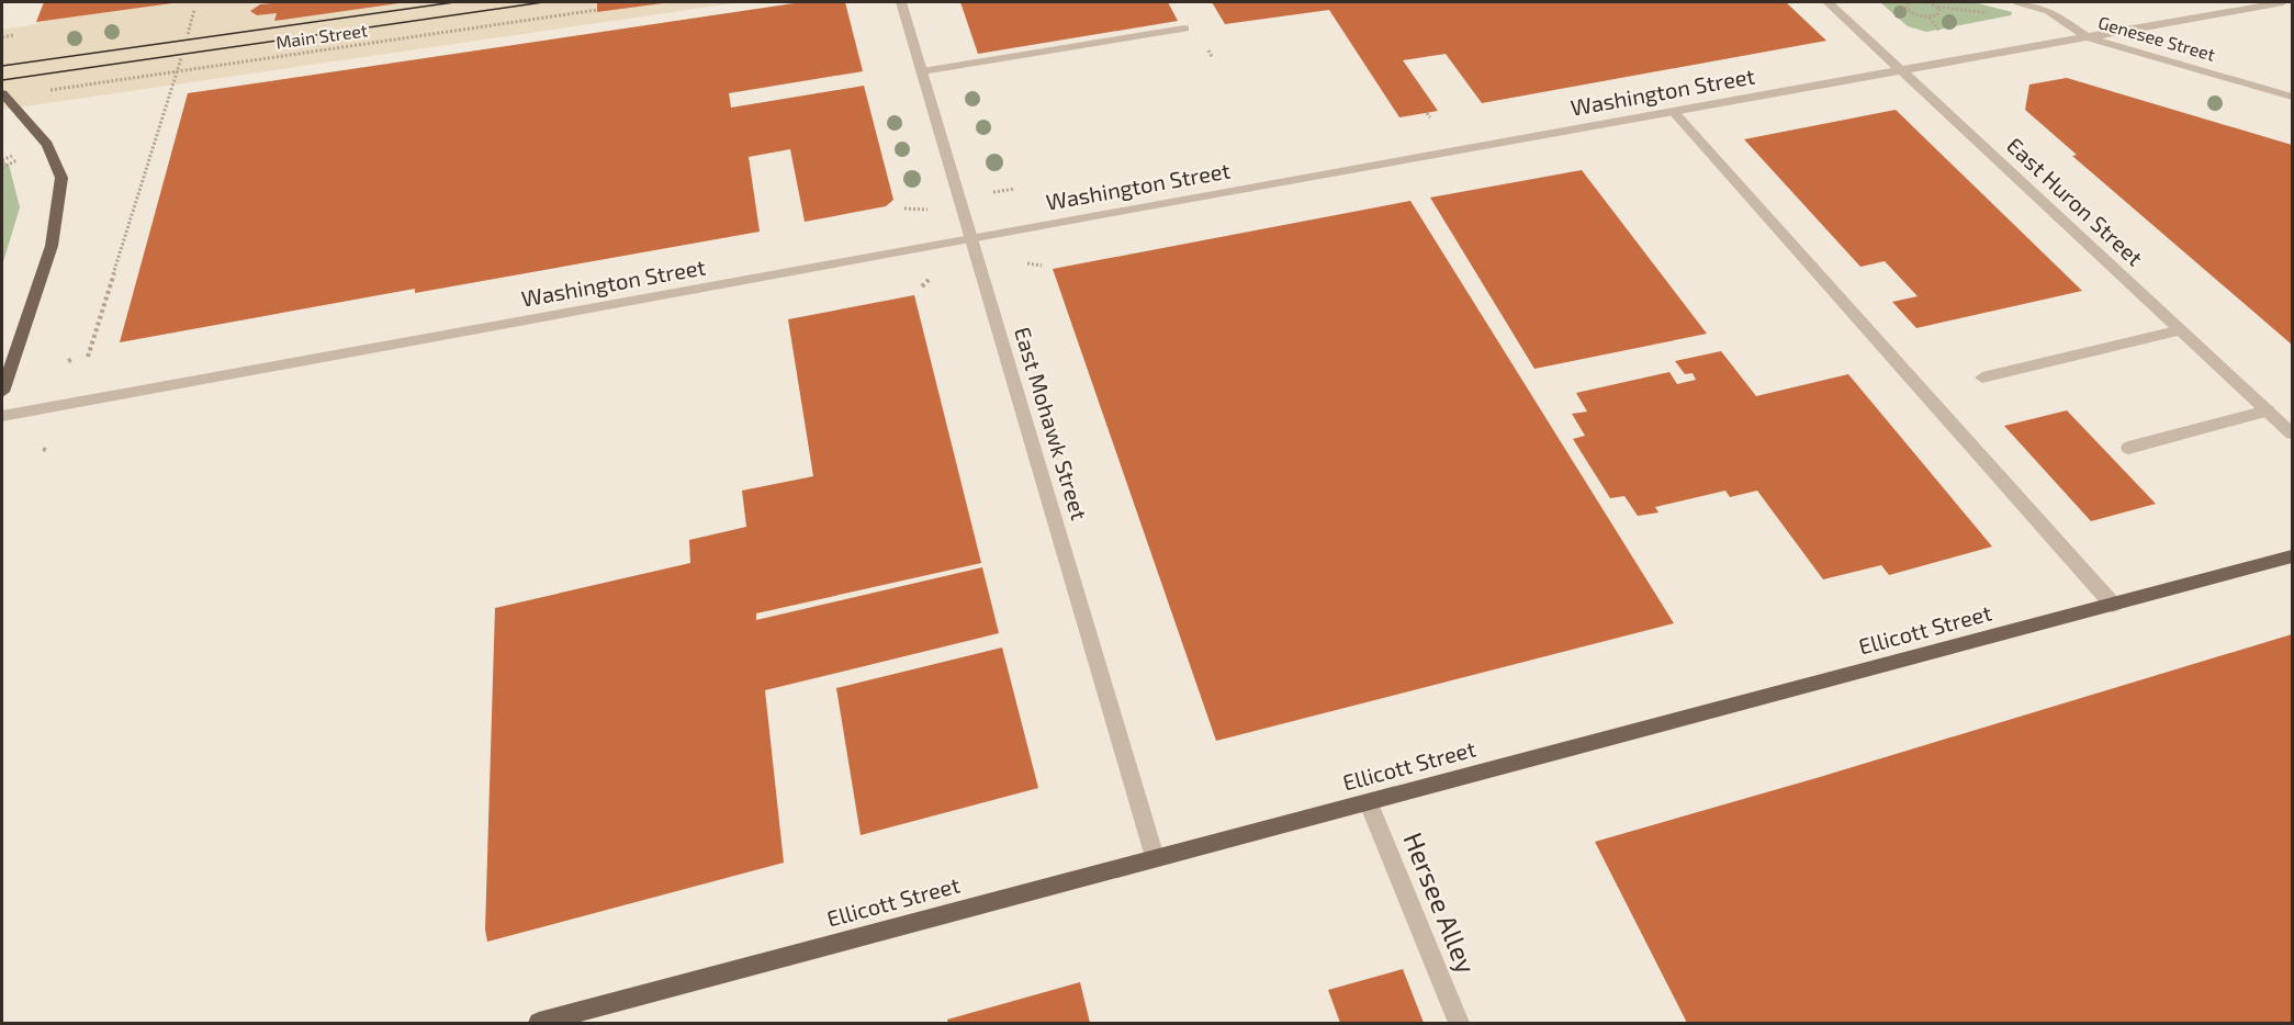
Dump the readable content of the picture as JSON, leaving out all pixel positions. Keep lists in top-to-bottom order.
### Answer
{
  "streets": {
    "main road": ["Ellicott Street"],
    "street": [
      "Genesee Street",
      "Washington Street",
      "East Huron Street",
      "East Mohawk Street",
      "Hersee Alley"
    ],
    "path": ["Main Street"]
  },
  "crossings": [
    ["Genesee Street", "Washington Street"],
    ["Washington Street", "East Huron Street"],
    ["Washington Street", "East Mohawk Street"],
    ["East Mohawk Street", "Ellicott Street"],
    ["Ellicott Street", "Hersee Alley"]
  ]
}
